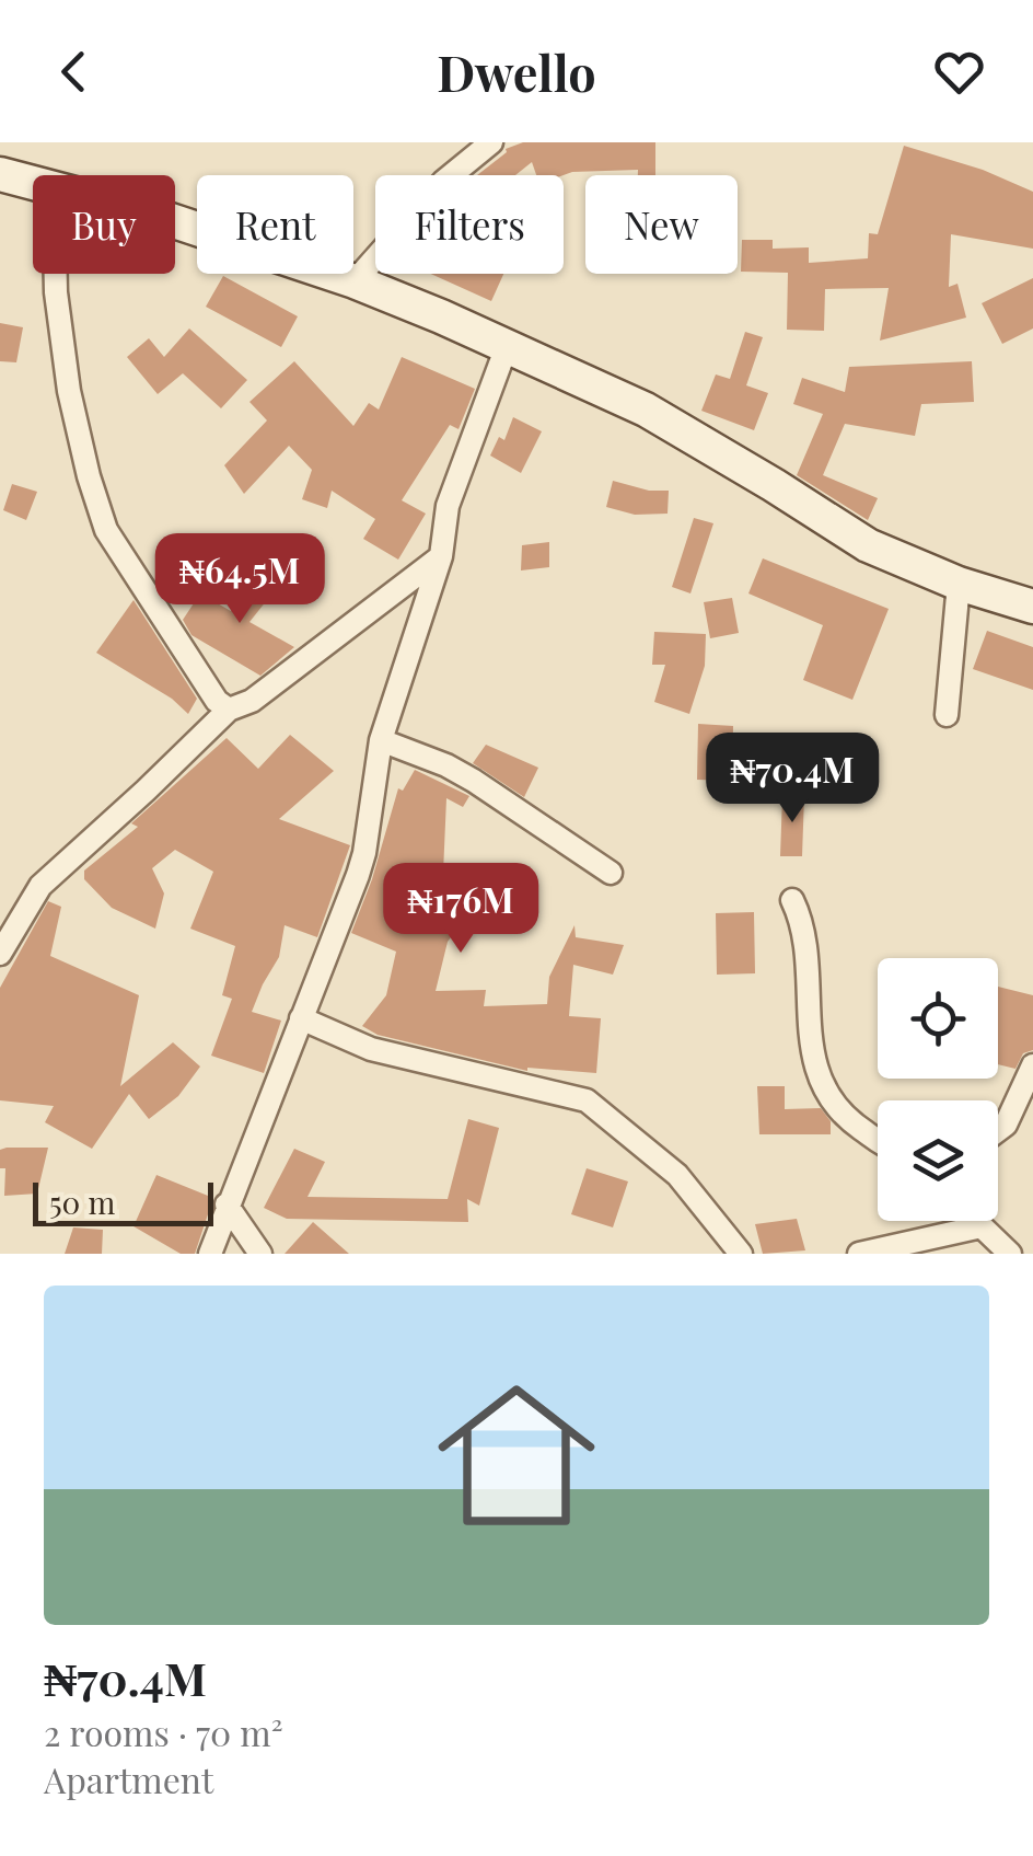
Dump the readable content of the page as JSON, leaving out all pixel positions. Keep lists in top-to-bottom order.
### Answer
{
  "scale_bar": "50 m",
  "page": {
    "header": "Dwello",
    "chip": [
      "Buy",
      "Rent",
      "Filters",
      "New"
    ],
    "price": ["₦64.5M", "₦70.4M", "₦176M"],
    "scale": "50 m",
    "list": [
      {
        "name": "₦70.4M",
        "note": "2 rooms · 70 m² · Apartment"
      }
    ]
  }
}
